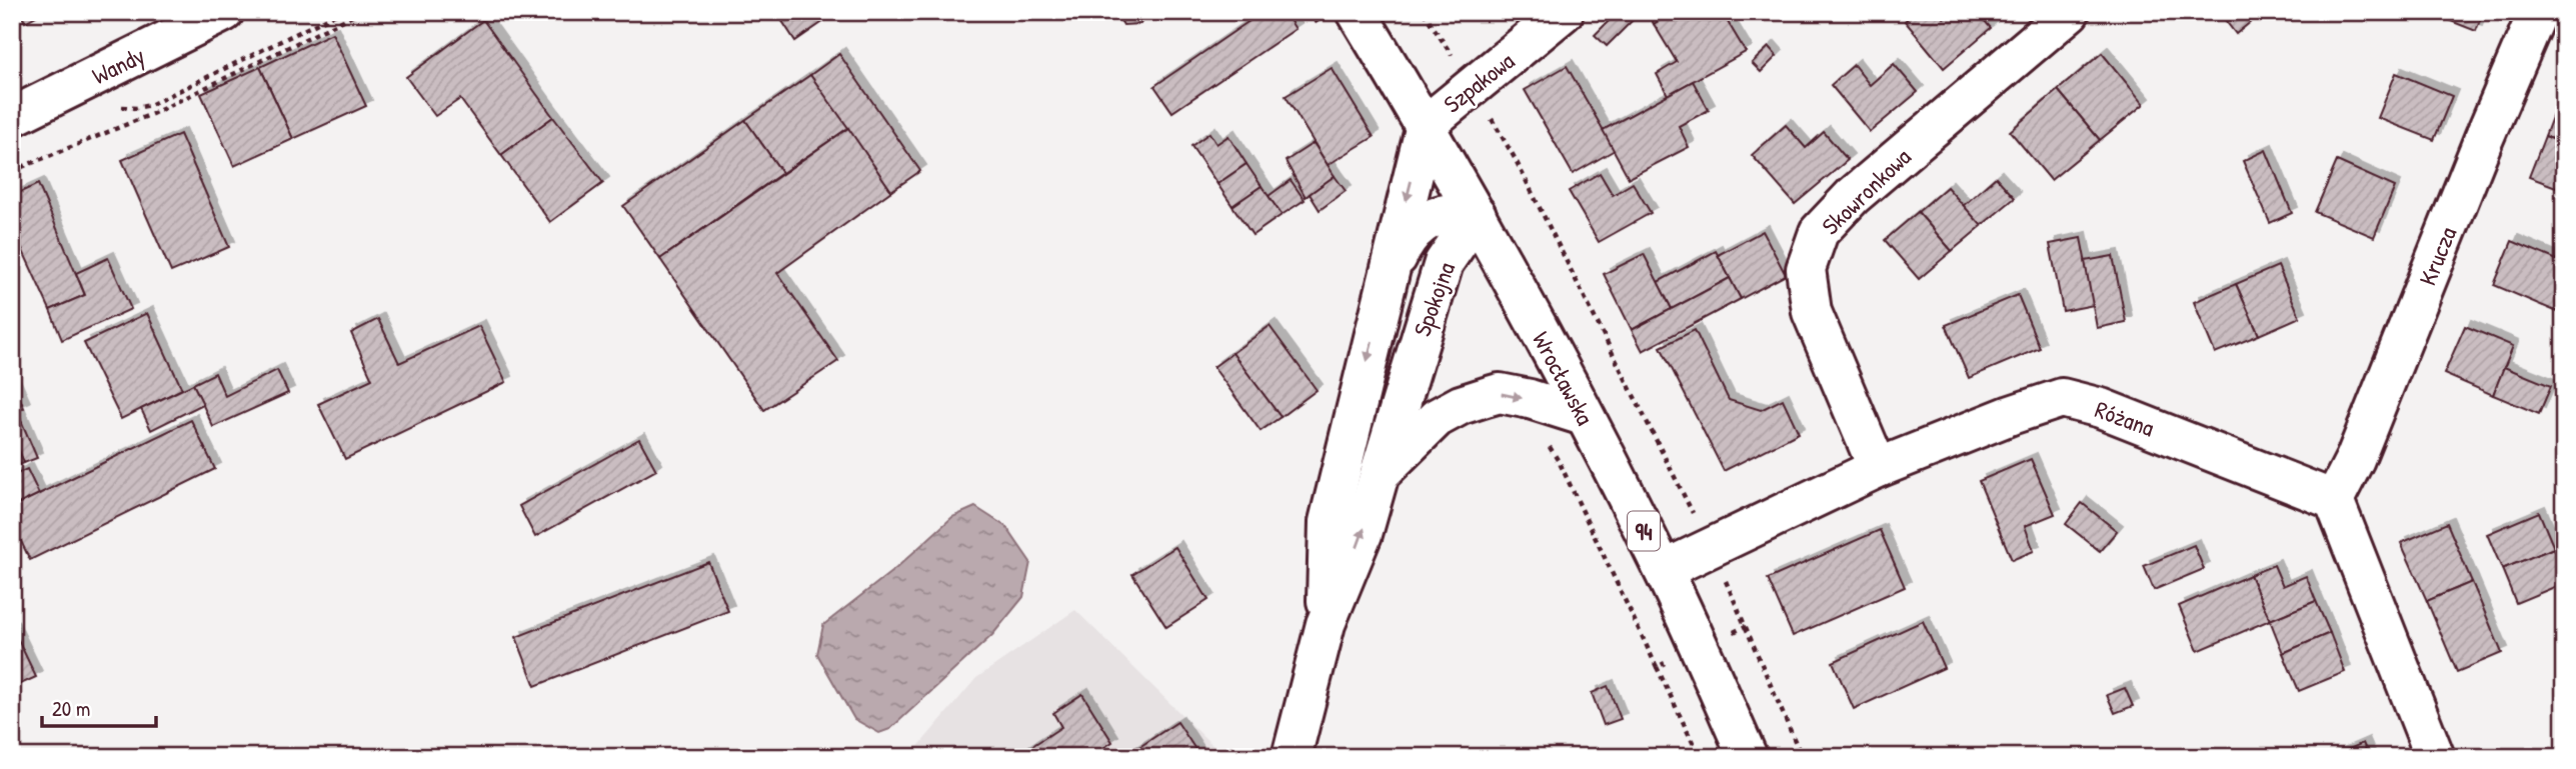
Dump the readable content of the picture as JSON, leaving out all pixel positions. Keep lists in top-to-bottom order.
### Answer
{
  "streets": {
    "street": [
      "Wandy",
      "Szpakowa",
      "Skowronkowa",
      "Krucza",
      "Spokojna",
      "Wrocławska",
      "Różana",
      "94"
    ]
  },
  "crossings": [
    ["Szpakowa", "Spokojna"],
    ["Szpakowa", "Wrocławska"],
    ["Skowronkowa", "Różana"],
    ["Krucza", "Różana"],
    ["Spokojna", "Wrocławska"],
    ["Wrocławska", "Różana"]
  ],
  "scale_bar": "20 m"
}
